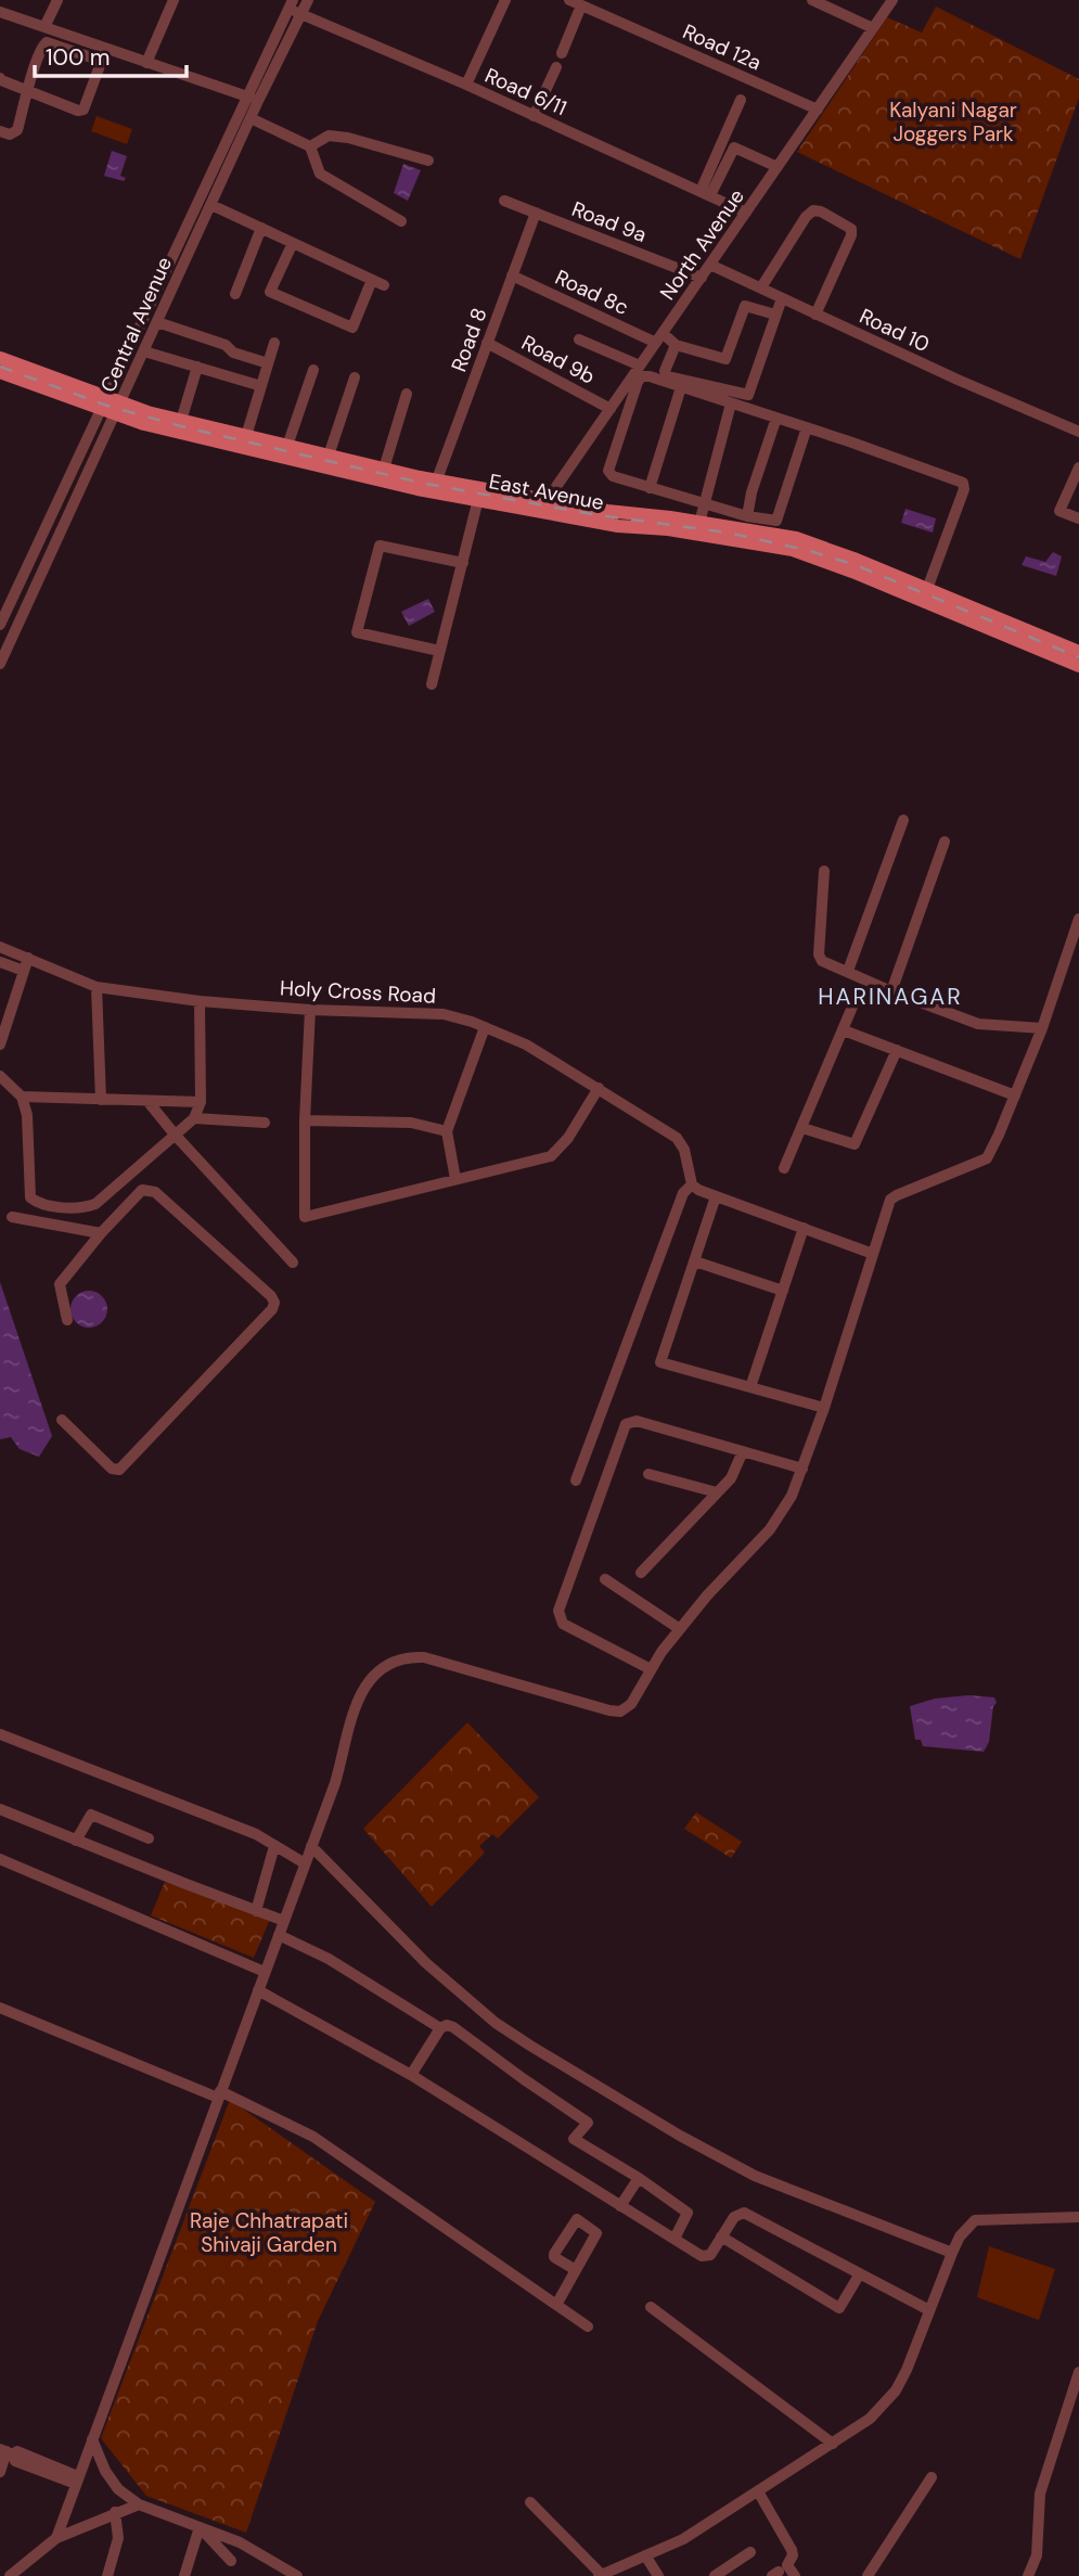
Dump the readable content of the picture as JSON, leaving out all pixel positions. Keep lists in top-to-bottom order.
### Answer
{
  "streets": {
    "main road": ["East Avenue"],
    "street": [
      "Road 12a",
      "Road 6/11",
      "Road 9a",
      "North Avenue",
      "Road 8c",
      "Central Avenue",
      "Road 10",
      "Road 8",
      "Road 9b",
      "Holy Cross Road"
    ]
  },
  "crossings": [
    ["Road 12a", "North Avenue"],
    ["Road 6/11", "North Avenue"],
    ["Road 6/11", "Central Avenue"],
    ["Road 9a", "North Avenue"],
    ["Road 9a", "Road 8"],
    ["North Avenue", "Road 8c"],
    ["North Avenue", "Road 10"],
    ["North Avenue", "Road 9b"],
    ["North Avenue", "East Avenue"],
    ["Road 8c", "Road 8"],
    ["Central Avenue", "East Avenue"],
    ["Road 8", "Road 9b"],
    ["Road 8", "East Avenue"]
  ],
  "districts": ["HARINAGAR"],
  "parks": ["Kalyani Nagar Joggers Park", "Raje Chhatrapati Shivaji Garden"],
  "scale_bar": "100 m"
}
